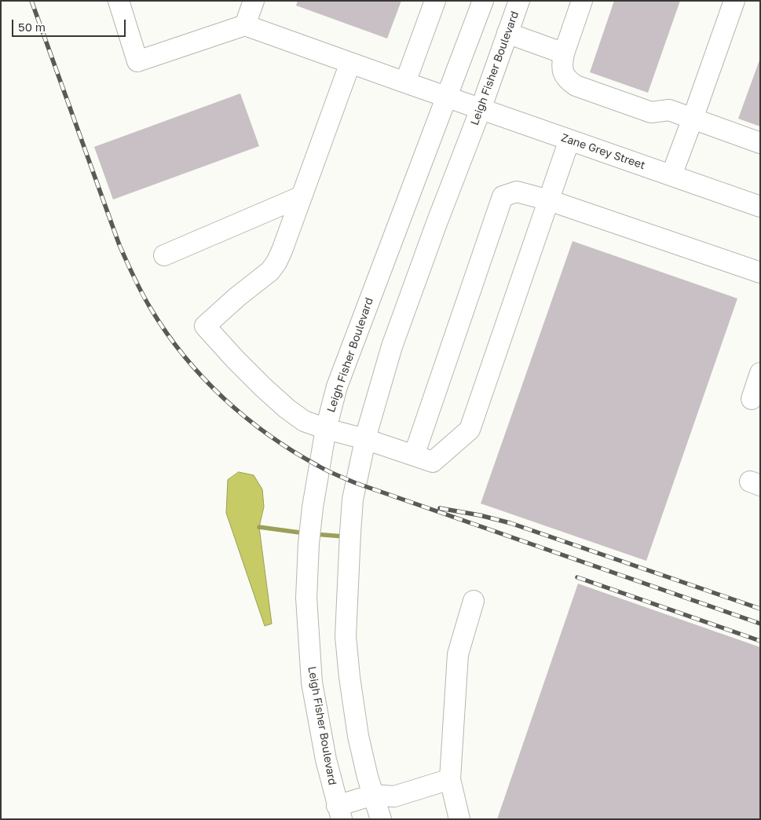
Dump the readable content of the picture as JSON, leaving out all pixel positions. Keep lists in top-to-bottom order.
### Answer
{
  "streets": {
    "street": ["Leigh Fisher Boulevard", "Zane Grey Street"]
  },
  "crossings": [
    ["Leigh Fisher Boulevard", "Zane Grey Street"]
  ],
  "scale_bar": "50 m"
}
